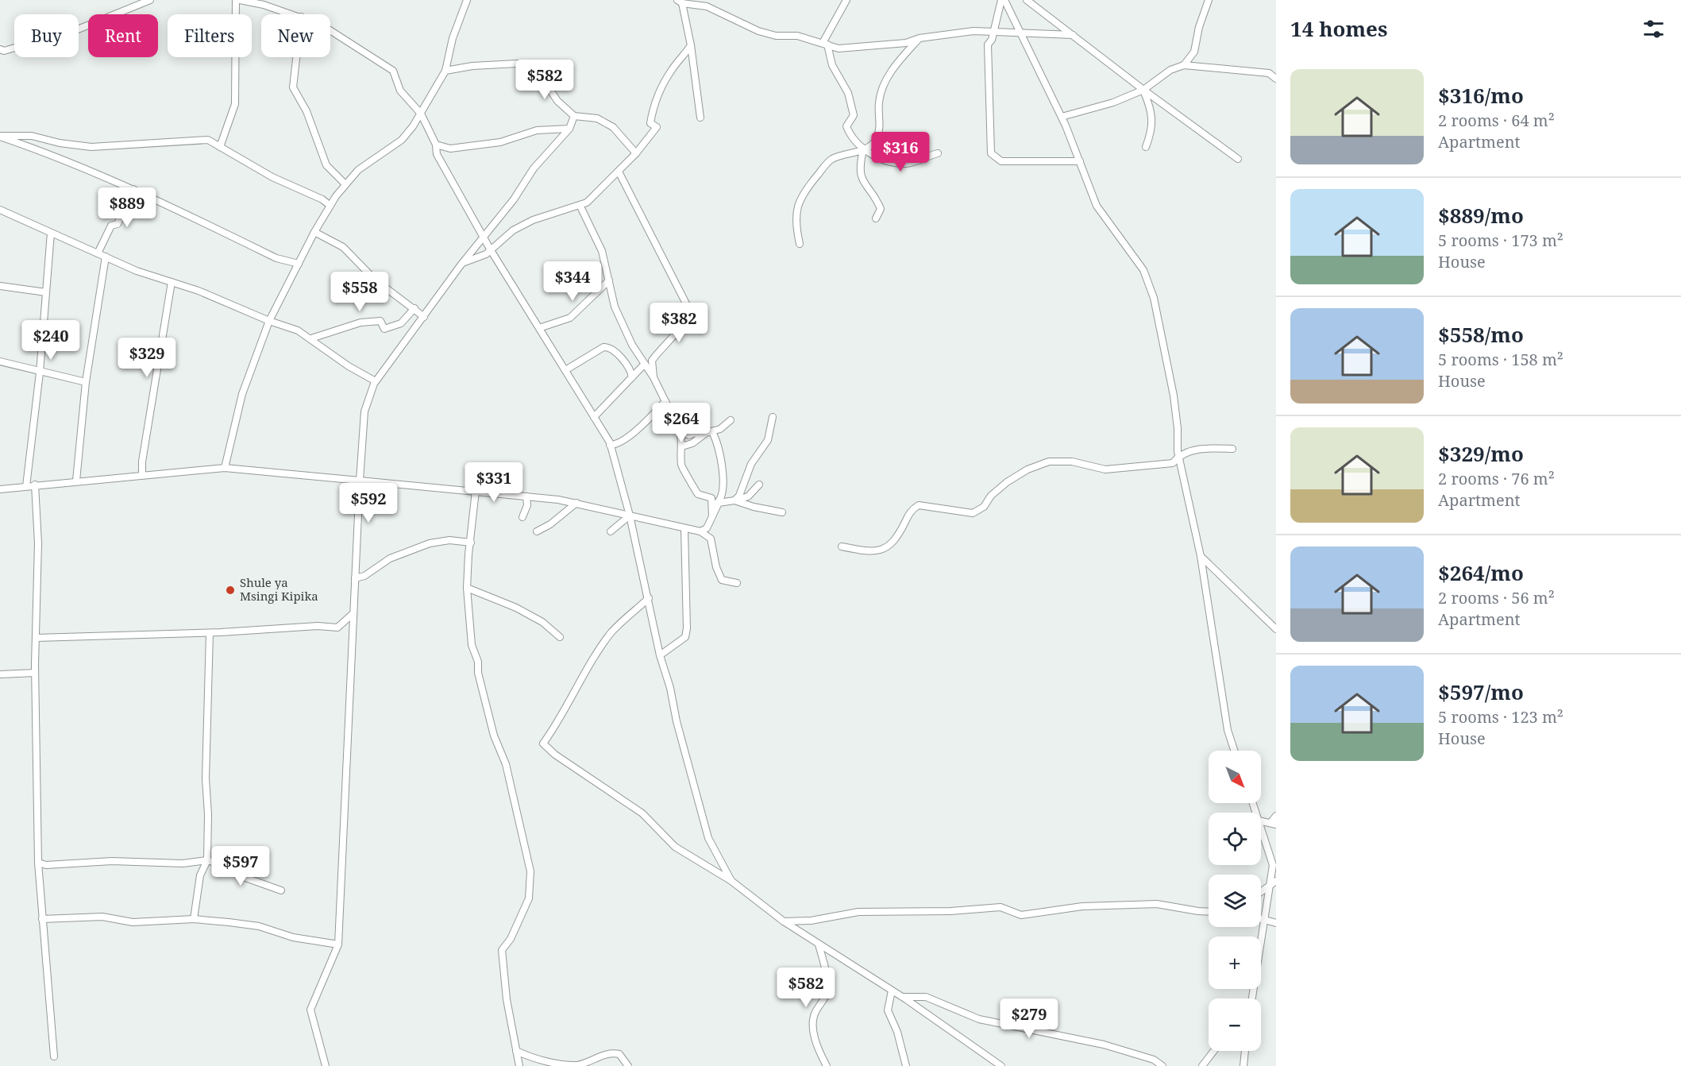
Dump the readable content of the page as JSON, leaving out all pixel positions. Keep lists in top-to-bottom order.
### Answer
{
  "places": ["Shule ya Msingi Kipika"],
  "north": "bottom right",
  "page": {
    "heading": "14 homes",
    "chip": [
      "Buy",
      "Rent",
      "Filters",
      "New"
    ],
    "list": [
      {
        "name": "$316/mo",
        "note": "2 rooms · 64 m² · Apartment"
      },
      {
        "name": "$889/mo",
        "note": "5 rooms · 173 m² · House"
      },
      {
        "name": "$558/mo",
        "note": "5 rooms · 158 m² · House"
      },
      {
        "name": "$329/mo",
        "note": "2 rooms · 76 m² · Apartment"
      },
      {
        "name": "$264/mo",
        "note": "2 rooms · 56 m² · Apartment"
      },
      {
        "name": "$597/mo",
        "note": "5 rooms · 123 m² · House"
      }
    ],
    "price": [
      "$582",
      "$316",
      "$889",
      "$344",
      "$558",
      "$382",
      "$240",
      "$329",
      "$264",
      "$331",
      "$592",
      "$597",
      "$582",
      "$279"
    ],
    "map_buttons": ["+", "−"]
  }
}
